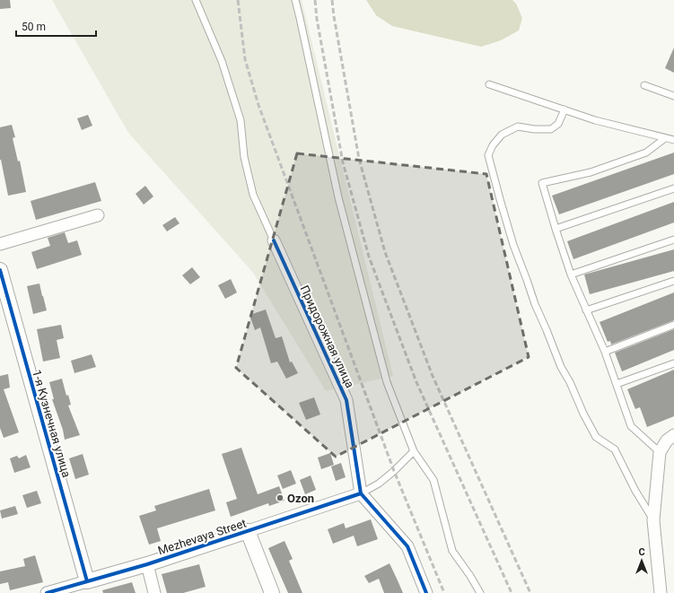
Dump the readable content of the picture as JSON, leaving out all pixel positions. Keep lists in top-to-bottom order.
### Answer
{
  "streets": {
    "street": ["Придорожная улица", "1-я Кузнечная улица", "Mezhevaya Street"]
  },
  "crossings": [
    ["Придорожная улица", "Mezhevaya Street"],
    ["1-я Кузнечная улица", "Mezhevaya Street"]
  ],
  "places": ["Ozon"],
  "scale_bar": "50 m",
  "north": "top"
}
